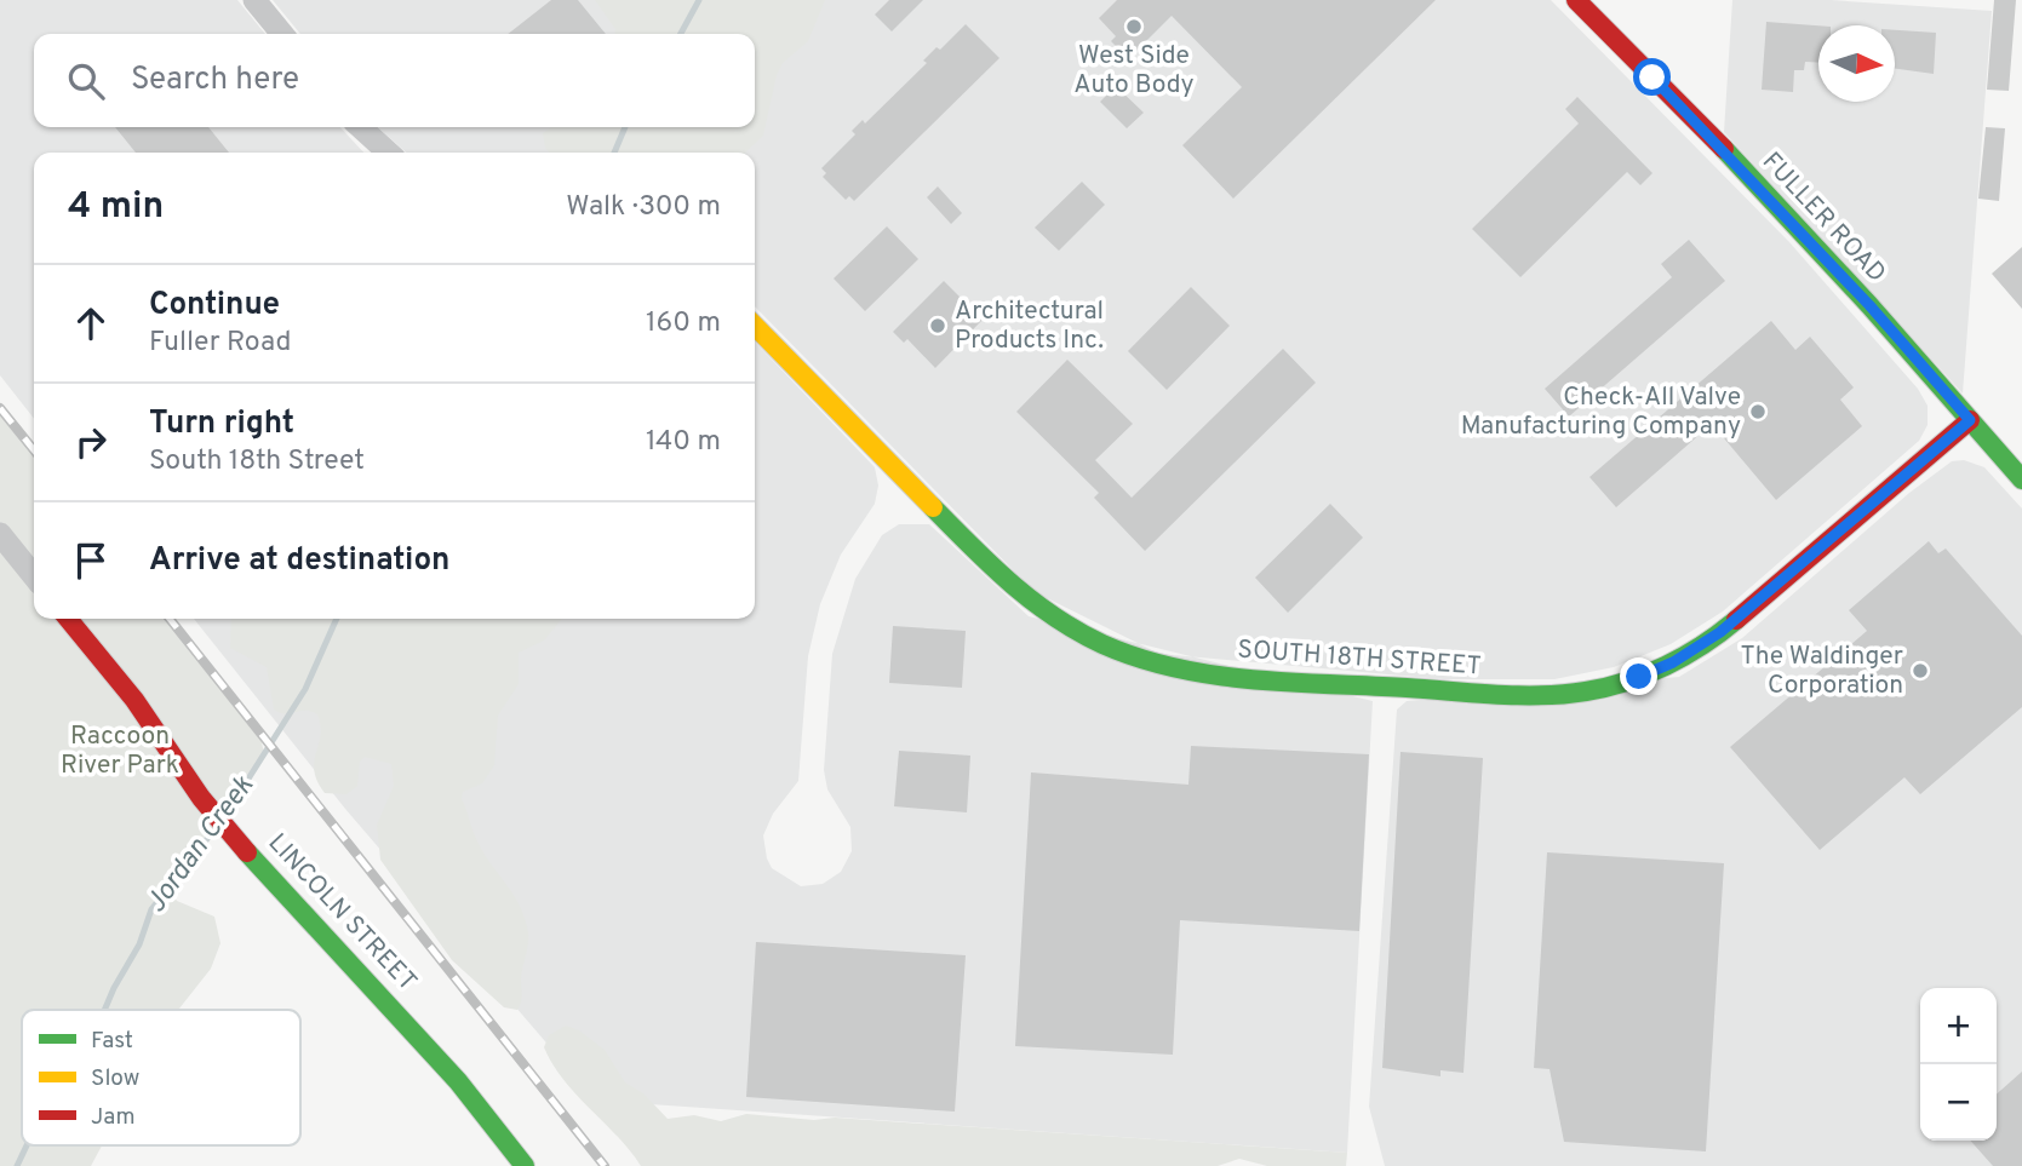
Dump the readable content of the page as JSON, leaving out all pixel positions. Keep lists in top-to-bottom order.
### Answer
{
  "streets": {
    "street": ["FULLER ROAD", "SOUTH 18TH STREET", "LINCOLN STREET"]
  },
  "crossings": [
    ["FULLER ROAD", "SOUTH 18TH STREET"]
  ],
  "water": ["Jordan Creek"],
  "parks": ["Raccoon River Park"],
  "places": [
    "West Side Auto Body",
    "Architectural Products Inc.",
    "Check-All Valve Manufacturing Company",
    "The Waldinger Corporation"
  ],
  "legend": ["Fast", "Slow", "Jam"],
  "north": "right",
  "page": {
    "search": "Search here",
    "heading": ["4 min", "Walk · 300 m"],
    "list": [
      ["Continue", "Fuller Road", "160 m"],
      ["Turn right", "South 18th Street", "140 m"],
      "Arrive at destination"
    ],
    "map_buttons": ["+", "−"]
  }
}
